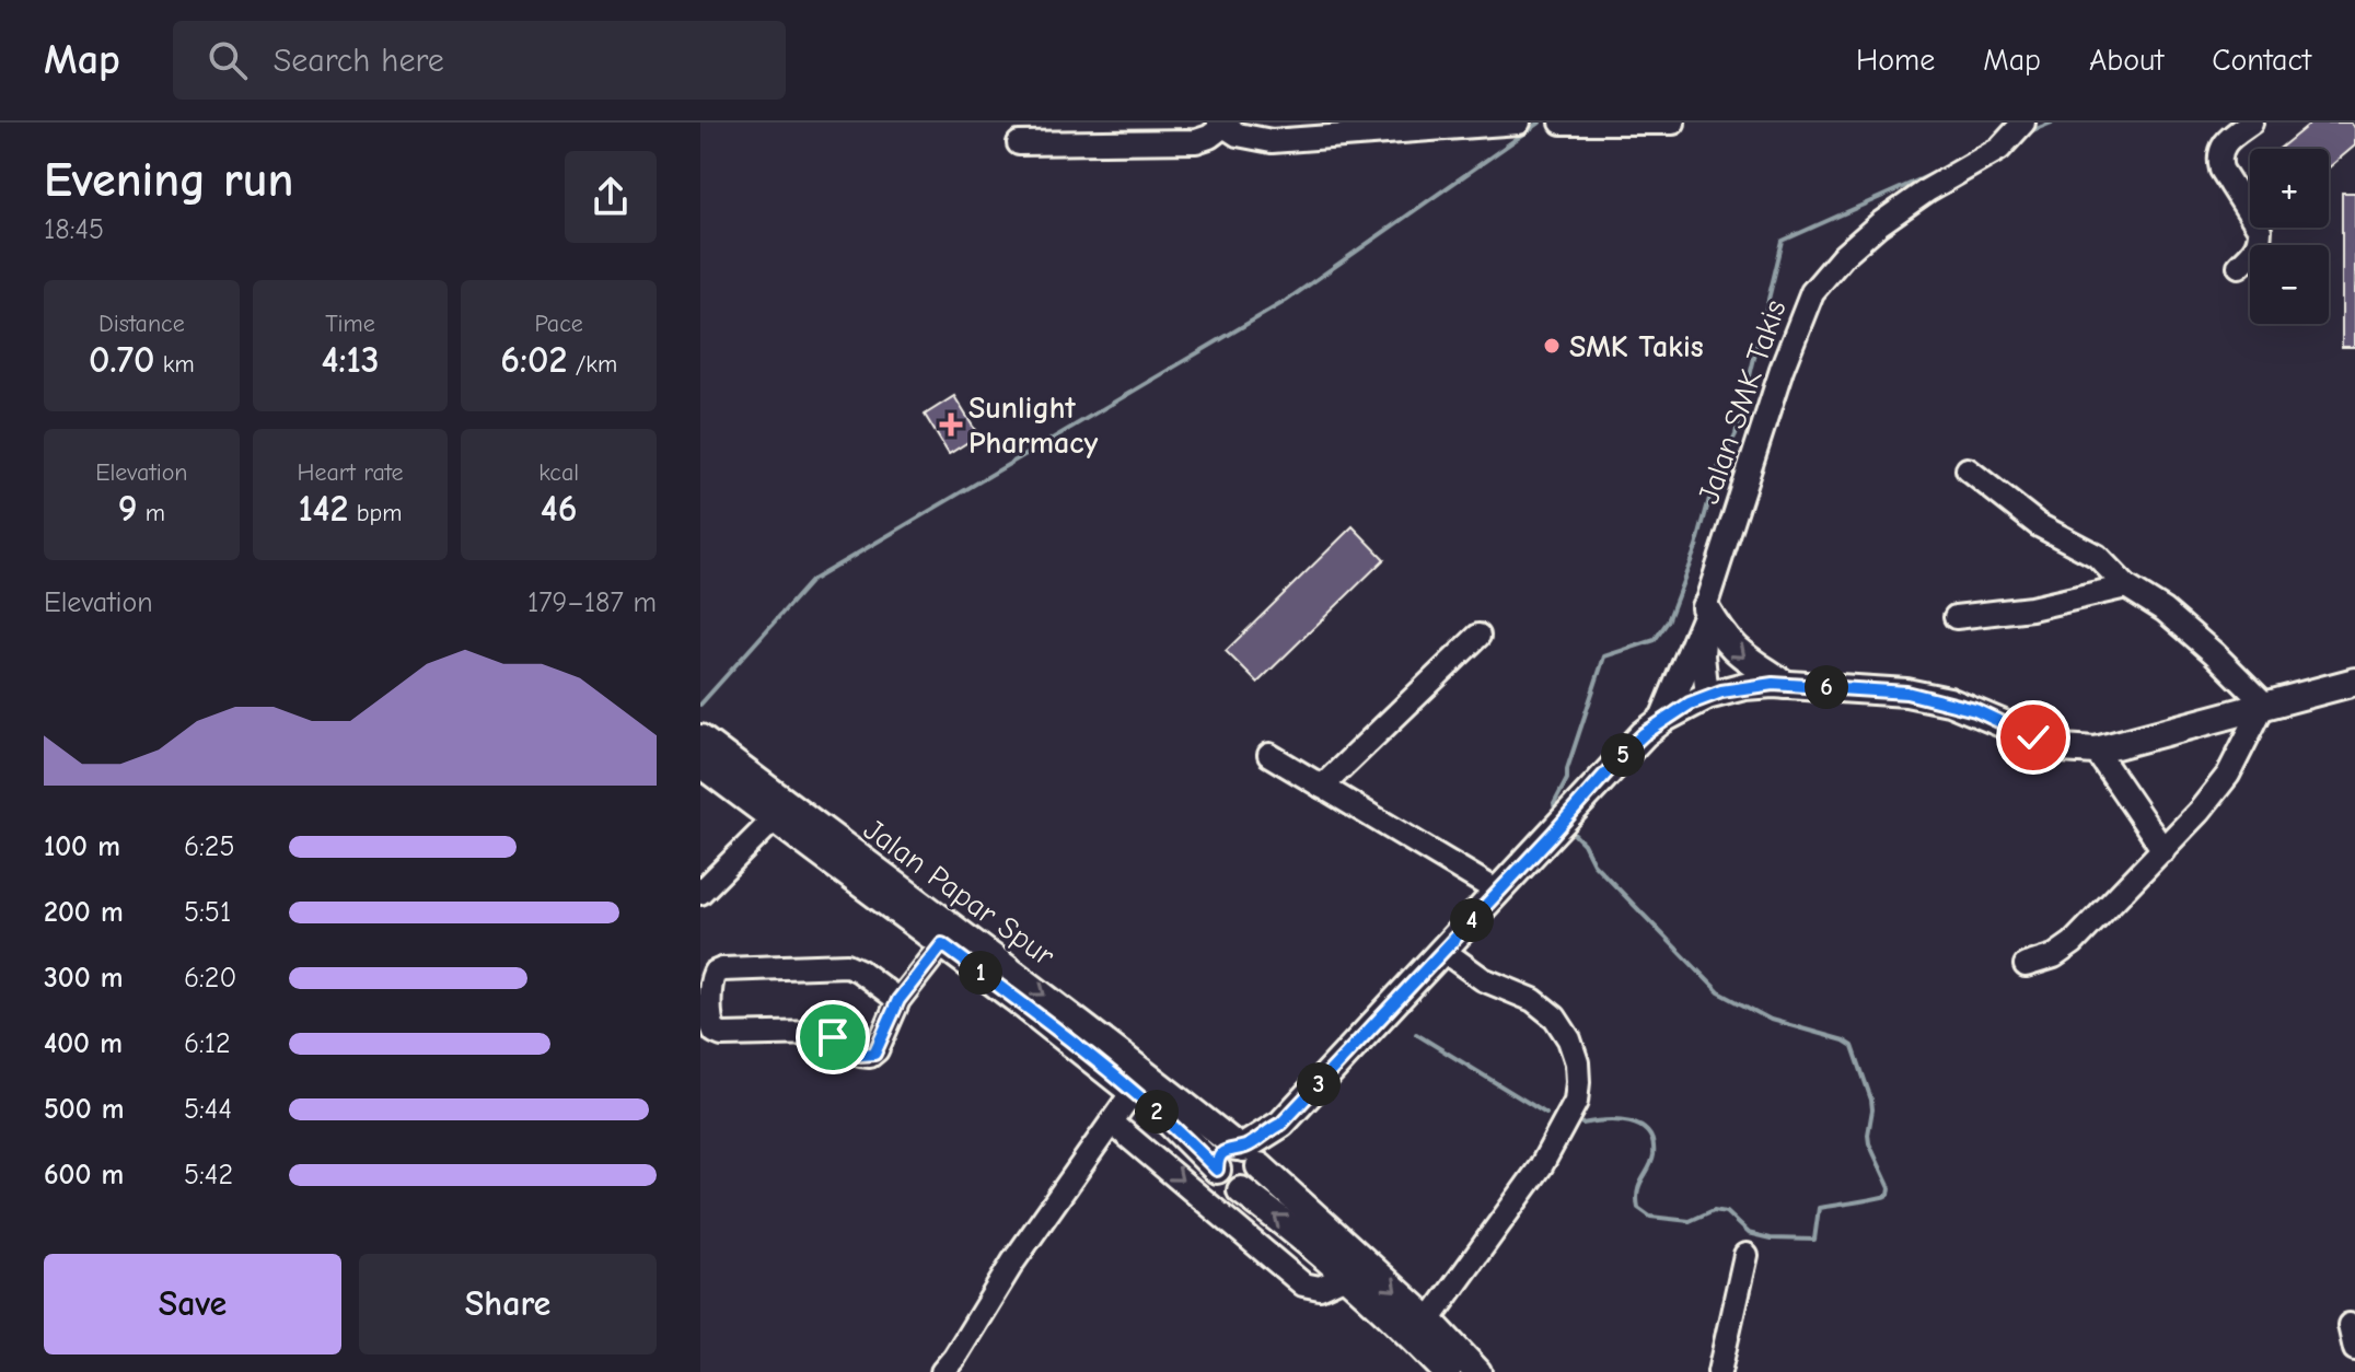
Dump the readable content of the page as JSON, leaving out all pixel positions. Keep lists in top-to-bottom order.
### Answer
{
  "streets": {
    "main road": ["Jalan Papar Spur"],
    "street": ["Jalan SMK Takis"]
  },
  "places": {
    "other": ["SMK Takis"],
    "health": ["Sunlight Pharmacy"]
  },
  "page": {
    "header": "Map",
    "search": "Search here",
    "nav": [
      "Home",
      "Map",
      "About",
      "Contact"
    ],
    "heading": ["Evening run", "18:45"],
    "map_buttons": ["+", "−"],
    "stats": [
      ["Distance", "0.70 km"],
      ["Time", "4:13"],
      ["Pace", "6:02 /km"],
      ["Elevation", "9 m"],
      ["Heart rate", "142 bpm"],
      ["kcal", "46"]
    ],
    "chart": ["Elevation", "179–187 m"],
    "pins": [
      "6",
      "5",
      "4",
      "1",
      "3",
      "2"
    ],
    "list": [
      {
        "name": "100 m",
        "note": "6:25"
      },
      {
        "name": "200 m",
        "note": "5:51"
      },
      {
        "name": "300 m",
        "note": "6:20"
      },
      {
        "name": "400 m",
        "note": "6:12"
      },
      {
        "name": "500 m",
        "note": "5:44"
      },
      {
        "name": "600 m",
        "note": "5:42"
      }
    ],
    "buttons": ["Save", "Share"]
  }
}
